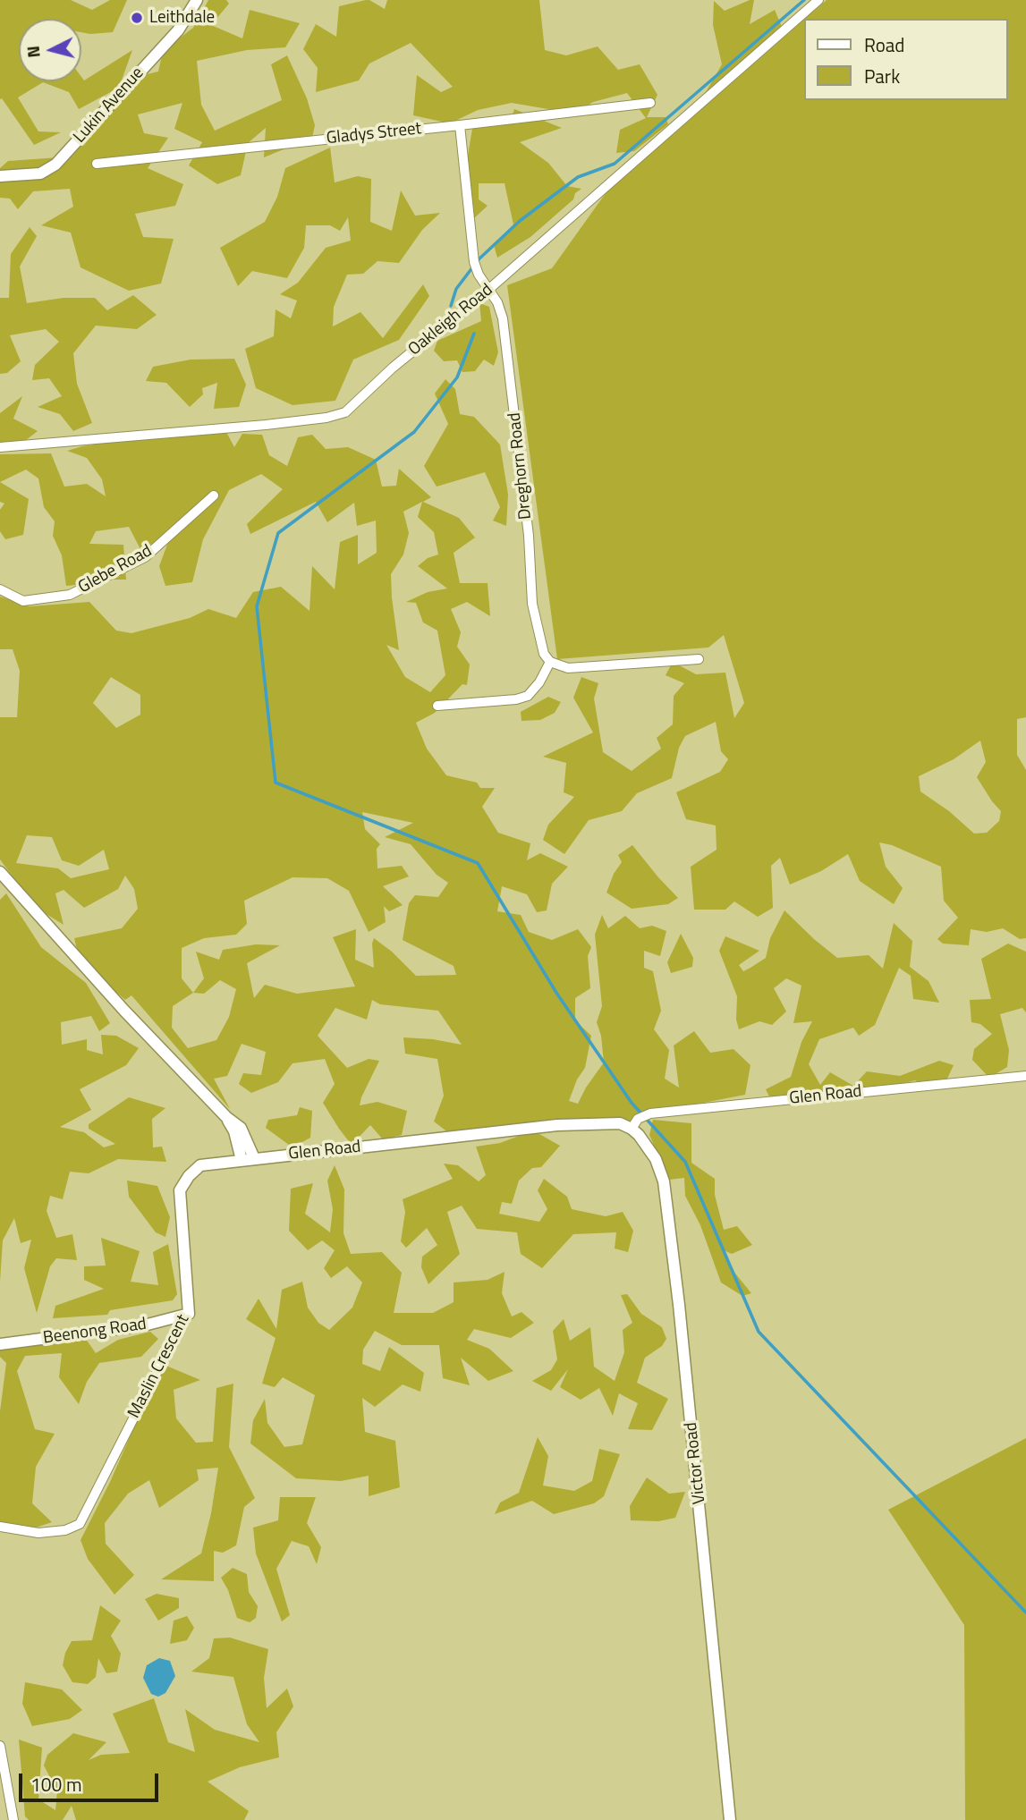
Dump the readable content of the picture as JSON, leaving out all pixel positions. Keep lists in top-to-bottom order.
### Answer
{
  "streets": {
    "street": [
      "Lukin Avenue",
      "Gladys Street",
      "Oakleigh Road",
      "Dreghorn Road",
      "Glebe Road",
      "Glen Road",
      "Beenong Road",
      "Maslin Crescent",
      "Victor Road"
    ]
  },
  "crossings": [
    ["Gladys Street", "Dreghorn Road"],
    ["Oakleigh Road", "Dreghorn Road"],
    ["Glen Road", "Maslin Crescent"],
    ["Glen Road", "Victor Road"],
    ["Beenong Road", "Maslin Crescent"]
  ],
  "places": ["Leithdale"],
  "legend": ["Road", "Park"],
  "scale_bar": "100 m",
  "north": "left"
}
